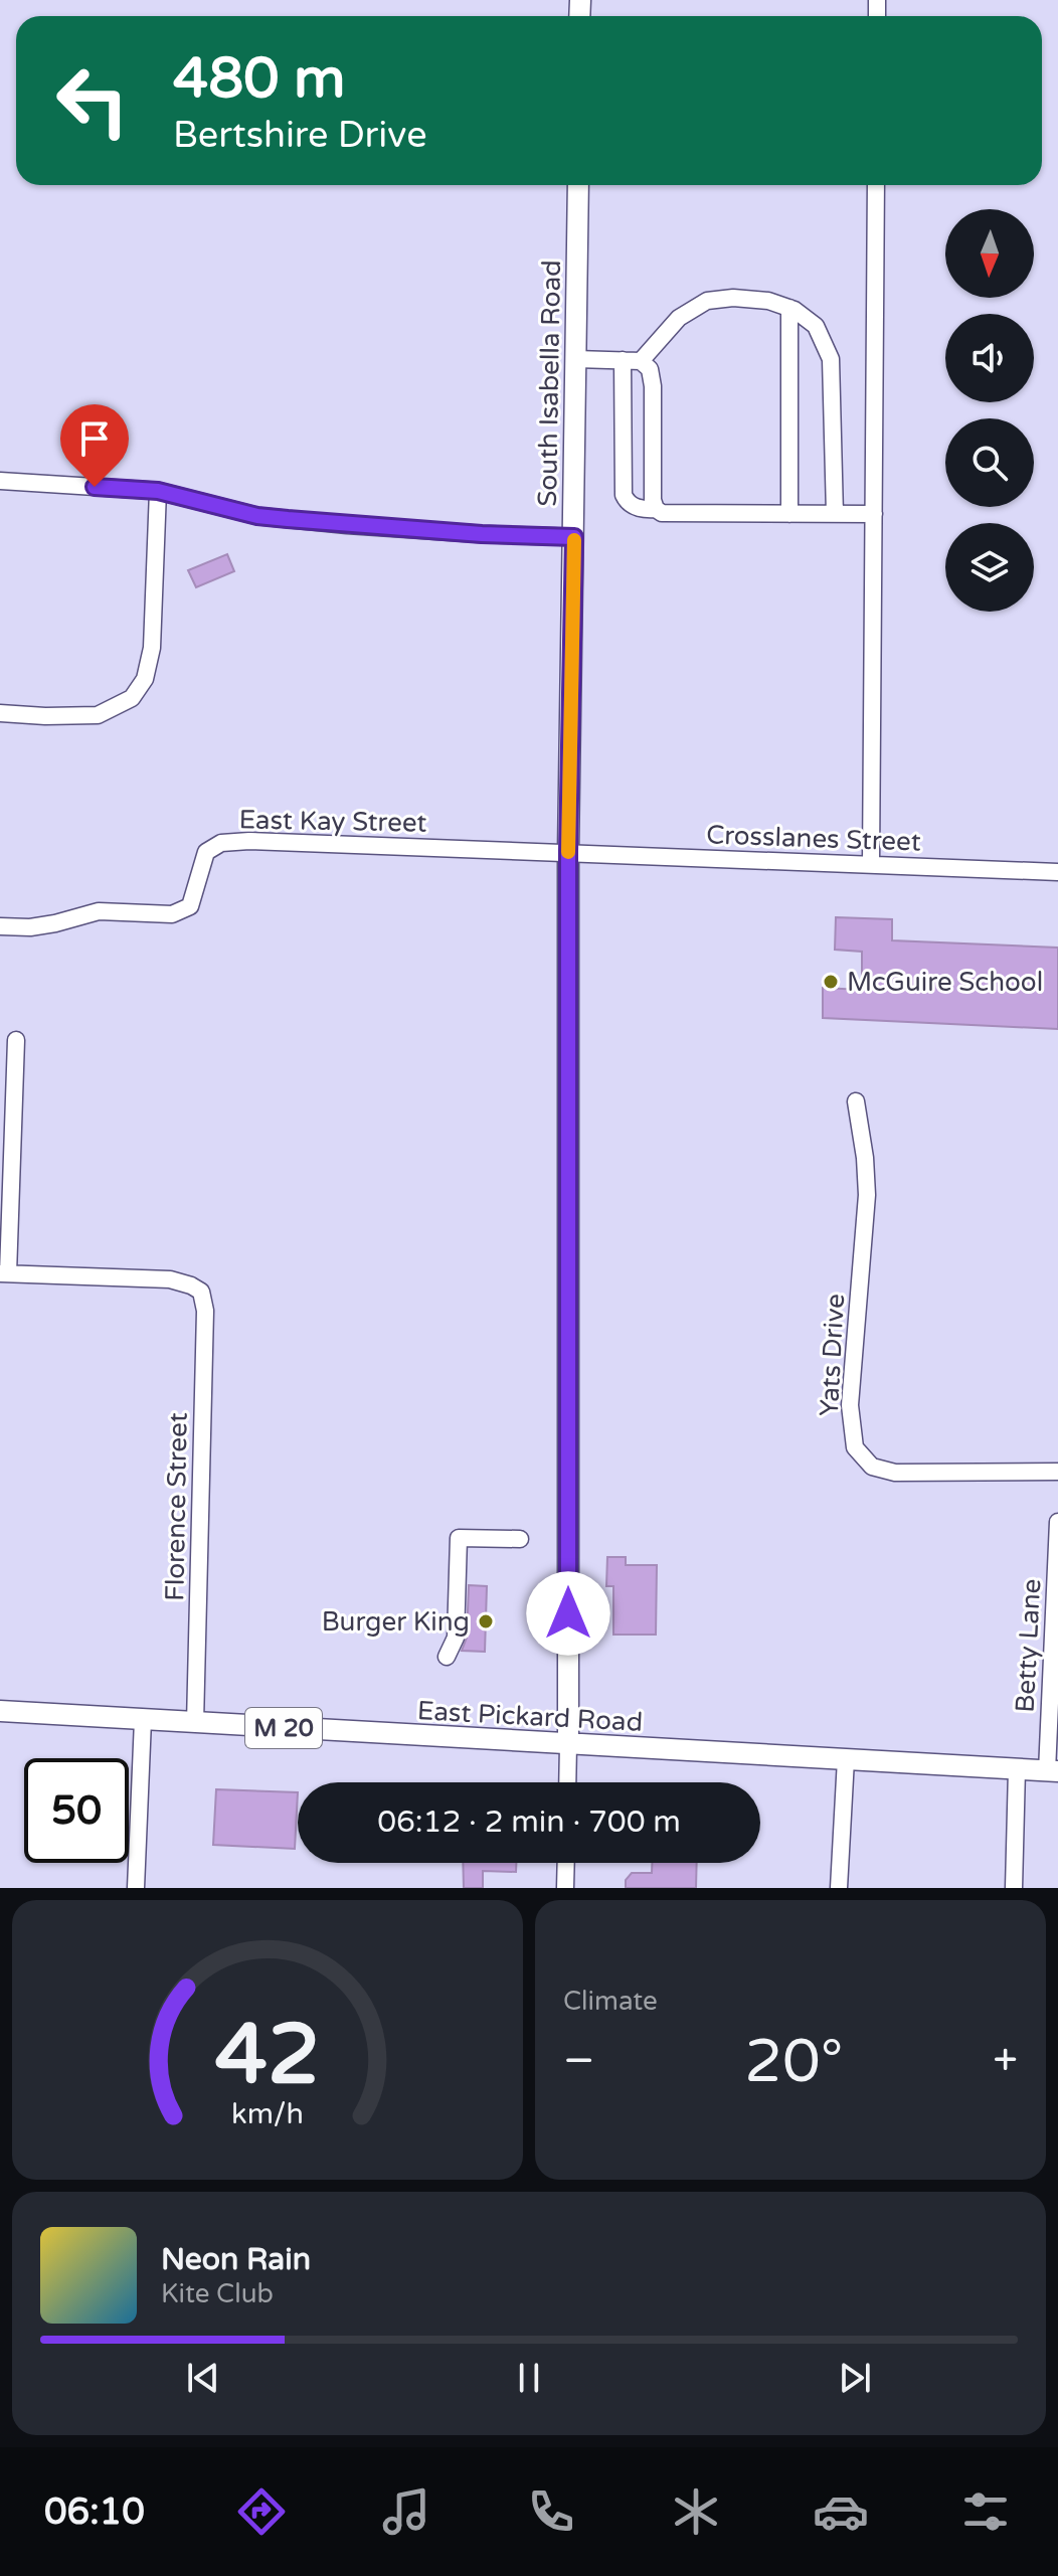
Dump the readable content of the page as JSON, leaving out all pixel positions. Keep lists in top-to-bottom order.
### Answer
{
  "streets": {
    "main road": ["South Isabella Road", "East Pickard Road", "M 20"],
    "street": [
      "East Kay Street",
      "Crosslanes Street",
      "Yats Drive",
      "Florence Street",
      "Betty Lane"
    ]
  },
  "crossings": [
    ["South Isabella Road", "East Kay Street"],
    ["South Isabella Road", "Crosslanes Street"],
    ["South Isabella Road", "East Pickard Road"],
    ["East Kay Street", "Crosslanes Street"],
    ["Florence Street", "East Pickard Road"],
    ["Betty Lane", "East Pickard Road"]
  ],
  "places": ["McGuire School", "Burger King"],
  "north": "bottom",
  "page": {
    "turn": ["480 m", "Bertshire Drive"],
    "limit": "50",
    "trip": "06:12 · 2 min · 700 m",
    "tile": "Climate",
    "heat": ["−", "20°", "+"],
    "song": ["Neon Rain", "Kite Club"],
    "tabs": "06:10",
    "gauge": ["42", "km/h"]
  }
}
